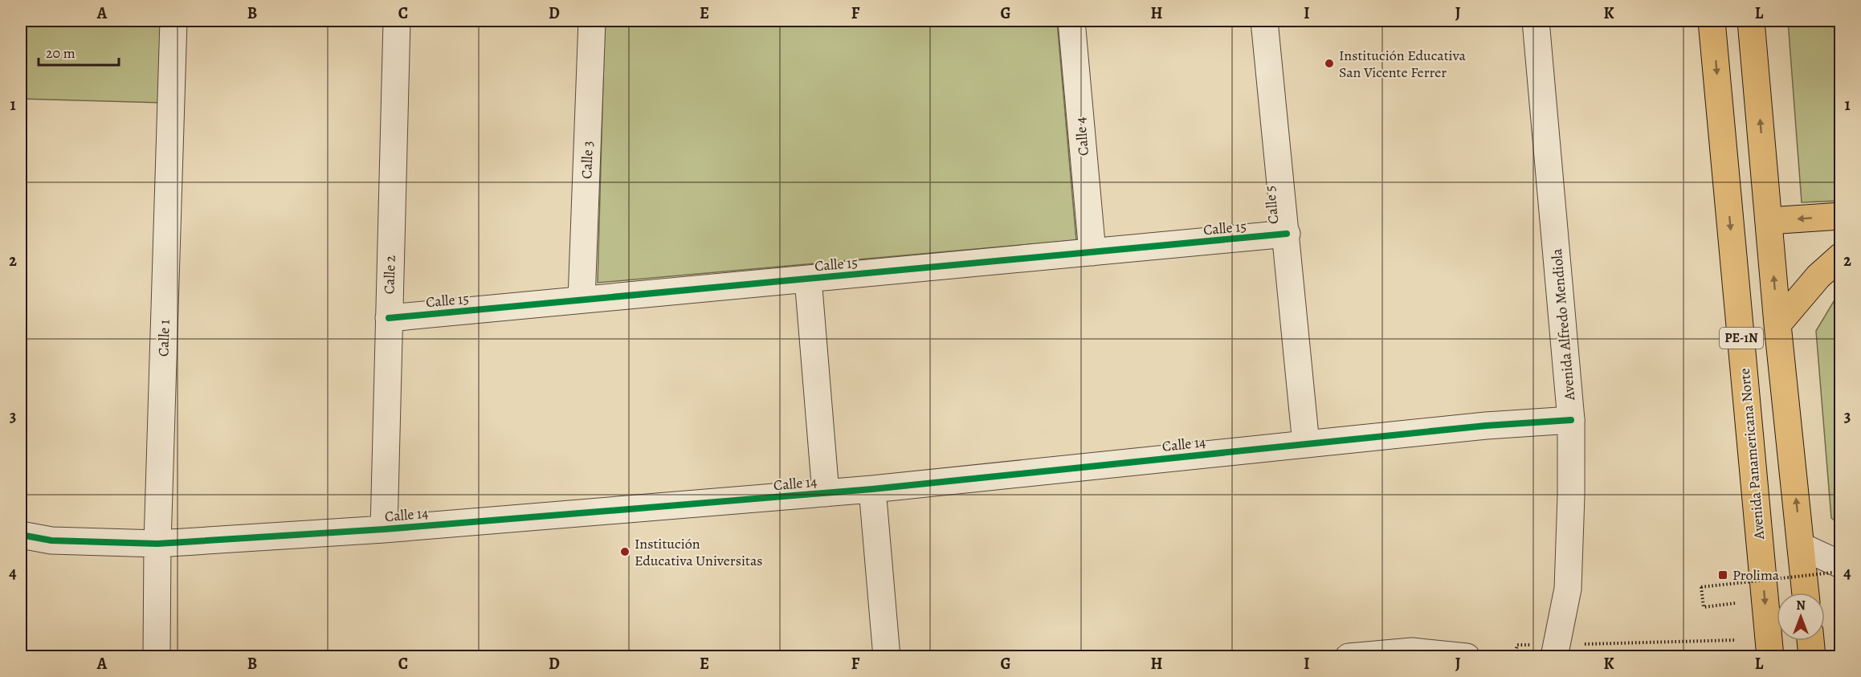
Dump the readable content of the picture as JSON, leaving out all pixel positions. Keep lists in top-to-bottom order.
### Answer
{
  "streets": {
    "highway": ["PE-1N", "Avenida Panamericana Norte"],
    "street": [
      "Calle 4",
      "Calle 3",
      "Calle 5",
      "Calle 15",
      "Calle 2",
      "Avenida Alfredo Mendiola",
      "Calle 1",
      "Calle 14"
    ]
  },
  "crossings": [
    ["Calle 4", "Calle 15"],
    ["Calle 3", "Calle 15"],
    ["Calle 5", "Calle 15"],
    ["Calle 5", "Calle 14"],
    ["Calle 15", "Calle 2"],
    ["Calle 2", "Calle 14"],
    ["Avenida Alfredo Mendiola", "Calle 14"],
    ["Calle 1", "Calle 14"]
  ],
  "places": {
    "other": ["Institución Educativa San Vicente Ferrer", "Institución Educativa Universitas"],
    "transit": ["Prolima"]
  },
  "scale_bar": "20 m",
  "north": "top",
  "grid": {
    "columns": [
      "A",
      "B",
      "C",
      "D",
      "E",
      "F",
      "G",
      "H",
      "I",
      "J",
      "K",
      "L"
    ],
    "rows": [
      "1",
      "2",
      "3",
      "4"
    ]
  }
}
